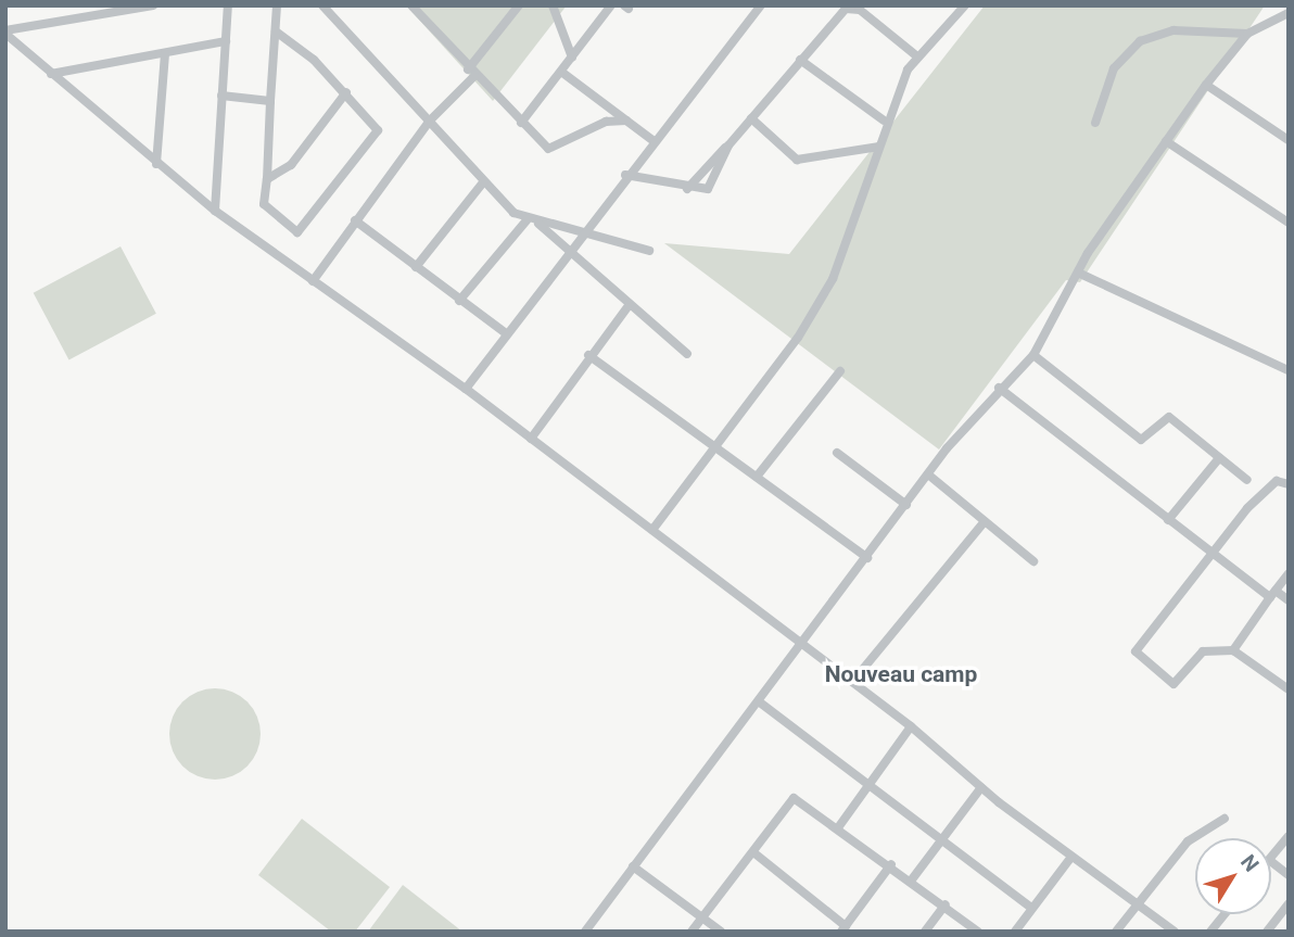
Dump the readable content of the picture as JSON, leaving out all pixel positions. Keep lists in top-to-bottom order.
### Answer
{
  "districts": ["Nouveau camp"],
  "north": "top right"
}
